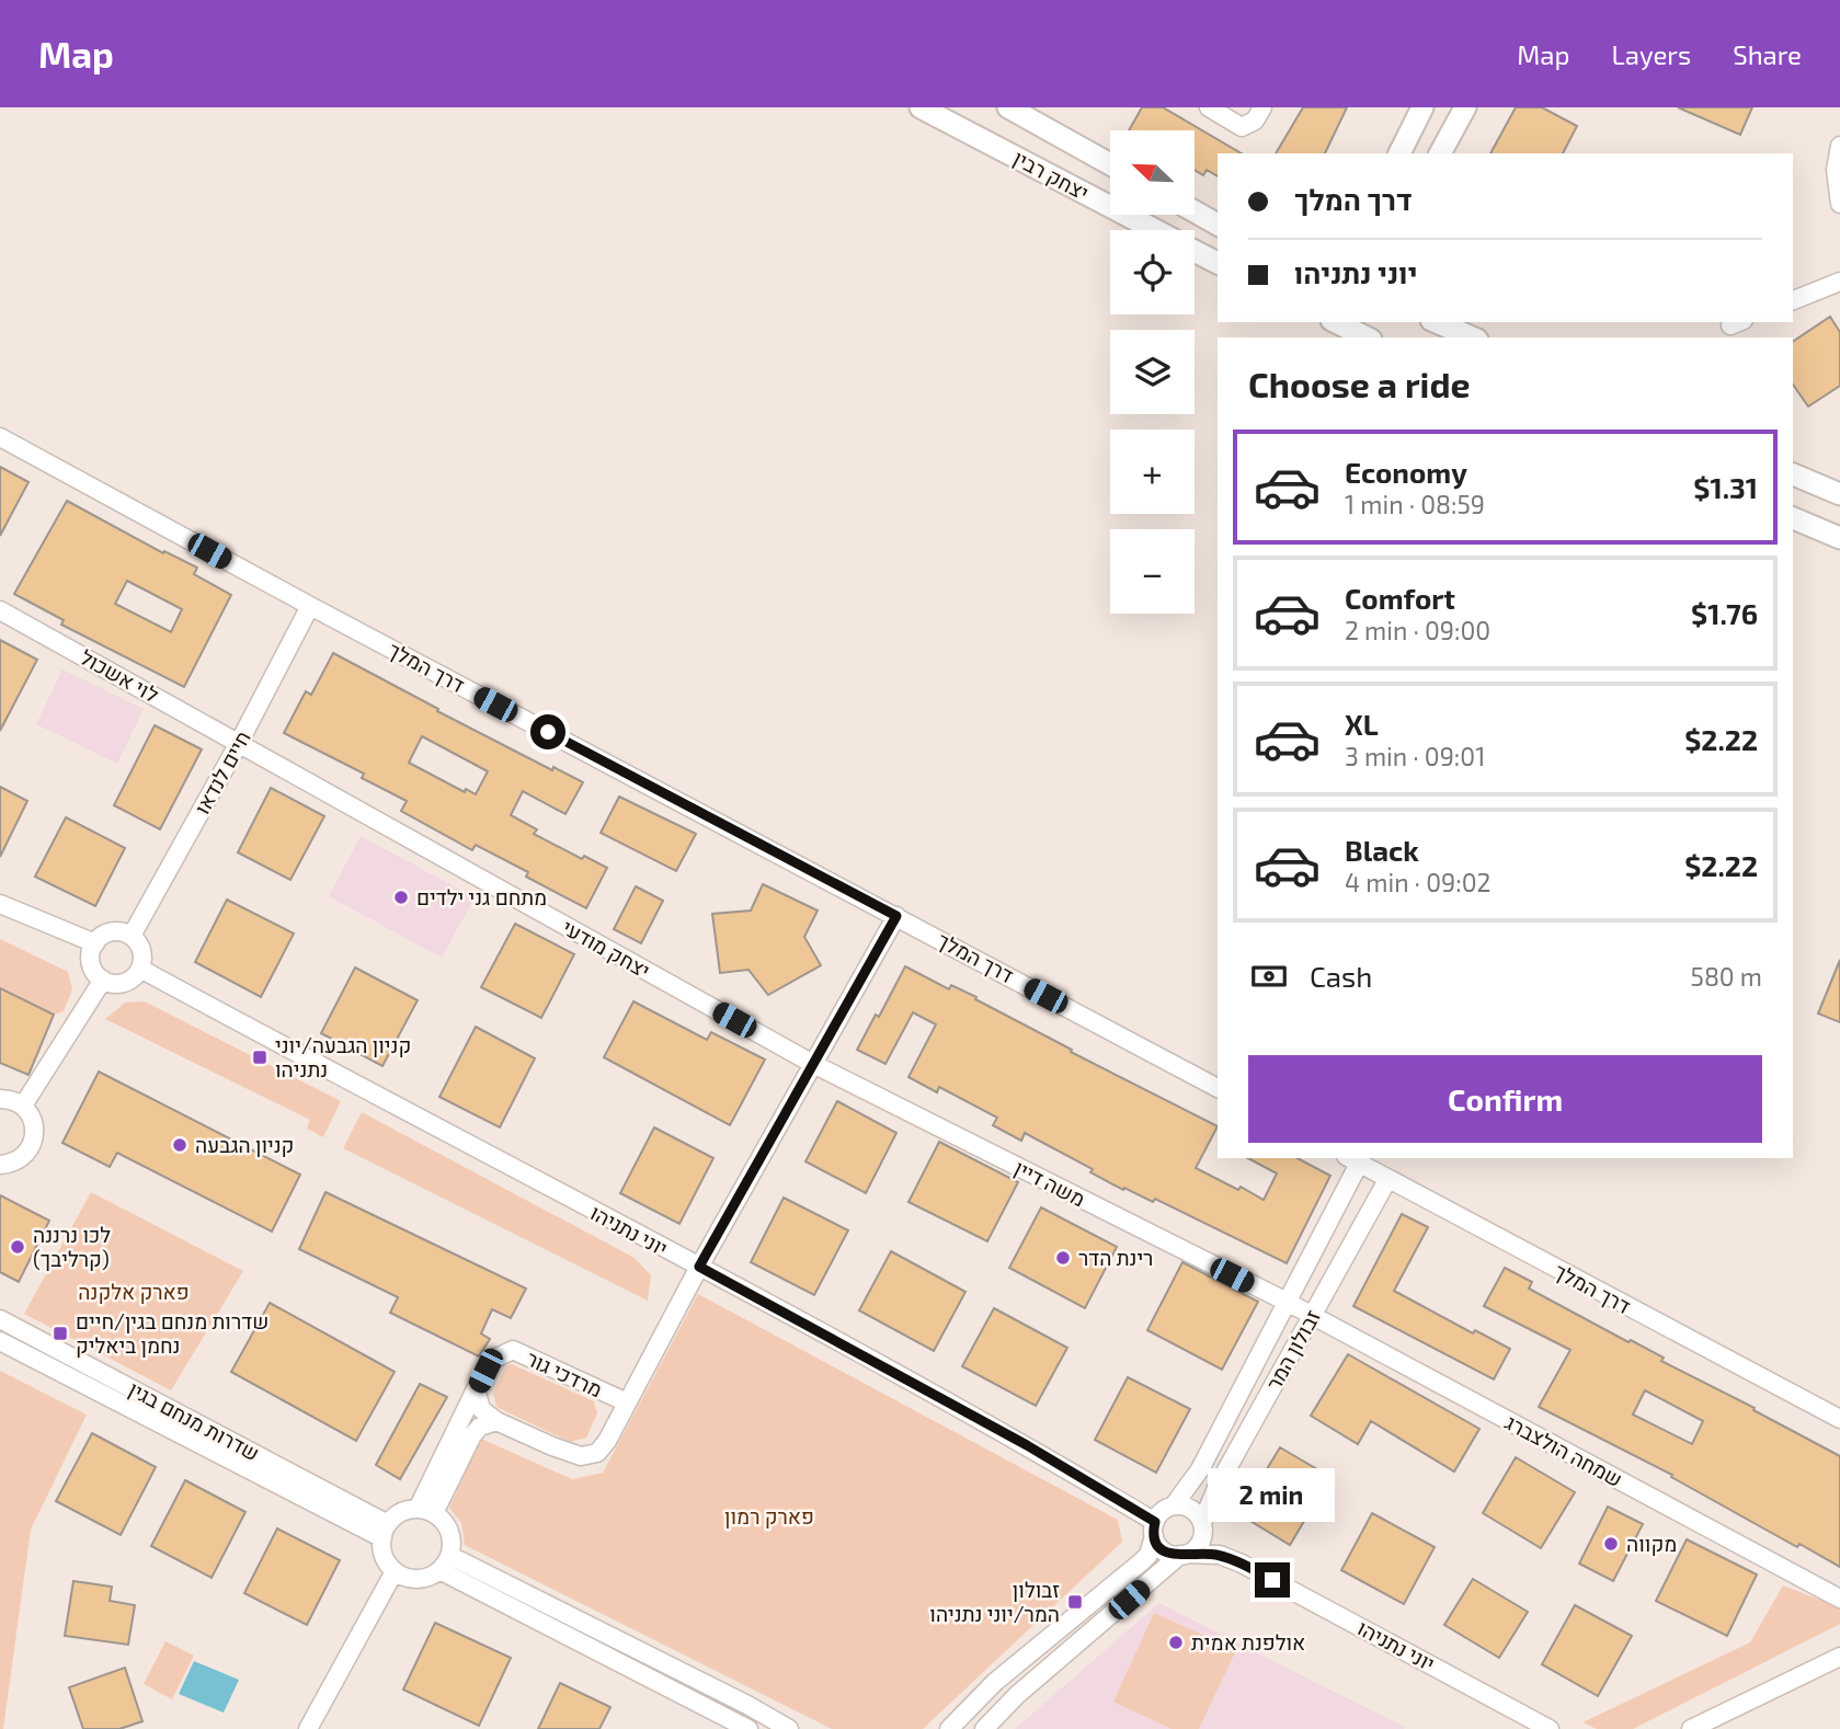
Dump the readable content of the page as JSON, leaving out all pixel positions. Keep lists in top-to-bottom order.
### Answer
{
  "streets": {
    "main road": ["יצחק רבין"],
    "street": [
      "דרך המלך",
      "לוי אשכול",
      "חיים לנדאו",
      "יצחק מודעי",
      "משה דיין",
      "יוני נתניהו",
      "זבולון המר",
      "מרדכי גור",
      "שדרות מנחם בגין",
      "שמחה הולצברג"
    ]
  },
  "crossings": [
    ["דרך המלך", "חיים לנדאו"],
    ["דרך המלך", "זבולון המר"],
    ["דרך המלך", "מרדכי גור"],
    ["לוי אשכול", "חיים לנדאו"],
    ["לוי אשכול", "יצחק מודעי"],
    ["חיים לנדאו", "יצחק מודעי"],
    ["חיים לנדאו", "יוני נתניהו"],
    ["יצחק מודעי", "משה דיין"],
    ["יצחק מודעי", "מרדכי גור"],
    ["משה דיין", "זבולון המר"],
    ["משה דיין", "מרדכי גור"],
    ["משה דיין", "שמחה הולצברג"],
    ["יוני נתניהו", "זבולון המר"],
    ["יוני נתניהו", "מרדכי גור"],
    ["זבולון המר", "שמחה הולצברג"],
    ["מרדכי גור", "שדרות מנחם בגין"]
  ],
  "parks": ["פארק אלקנה", "פארק רמון"],
  "places": {
    "other": [
      "מתחם גני ילדים",
      "קניון הגבעה",
      "לכו נרננה (קרליבך)",
      "רינת הדר",
      "מקווה",
      "אולפנת אמית"
    ],
    "transit": ["קניון הגבעה/יוני נתניהו", "שדרות מנחם בגין/חיים נחמן ביאליק", "זבולון המר/יוני נתניהו"]
  },
  "north": "top left",
  "page": {
    "header": "Map",
    "nav": ["Map", "Layers", "Share"],
    "map_buttons": ["+", "−"],
    "banner": ["דרך המלך", "יוני נתניהו"],
    "heading": "Choose a ride",
    "list": [
      {
        "name": "Economy",
        "note": "1 min · 08:59",
        "value": "$1.31"
      },
      {
        "name": "Comfort",
        "note": "2 min · 09:00",
        "value": "$1.76"
      },
      {
        "name": "XL",
        "note": "3 min · 09:01",
        "value": "$2.22"
      },
      {
        "name": "Black",
        "note": "4 min · 09:02",
        "value": "$2.22"
      }
    ],
    "pay": ["Cash", "580 m"],
    "buttons": "Confirm",
    "bubble": "2 min"
  }
}
